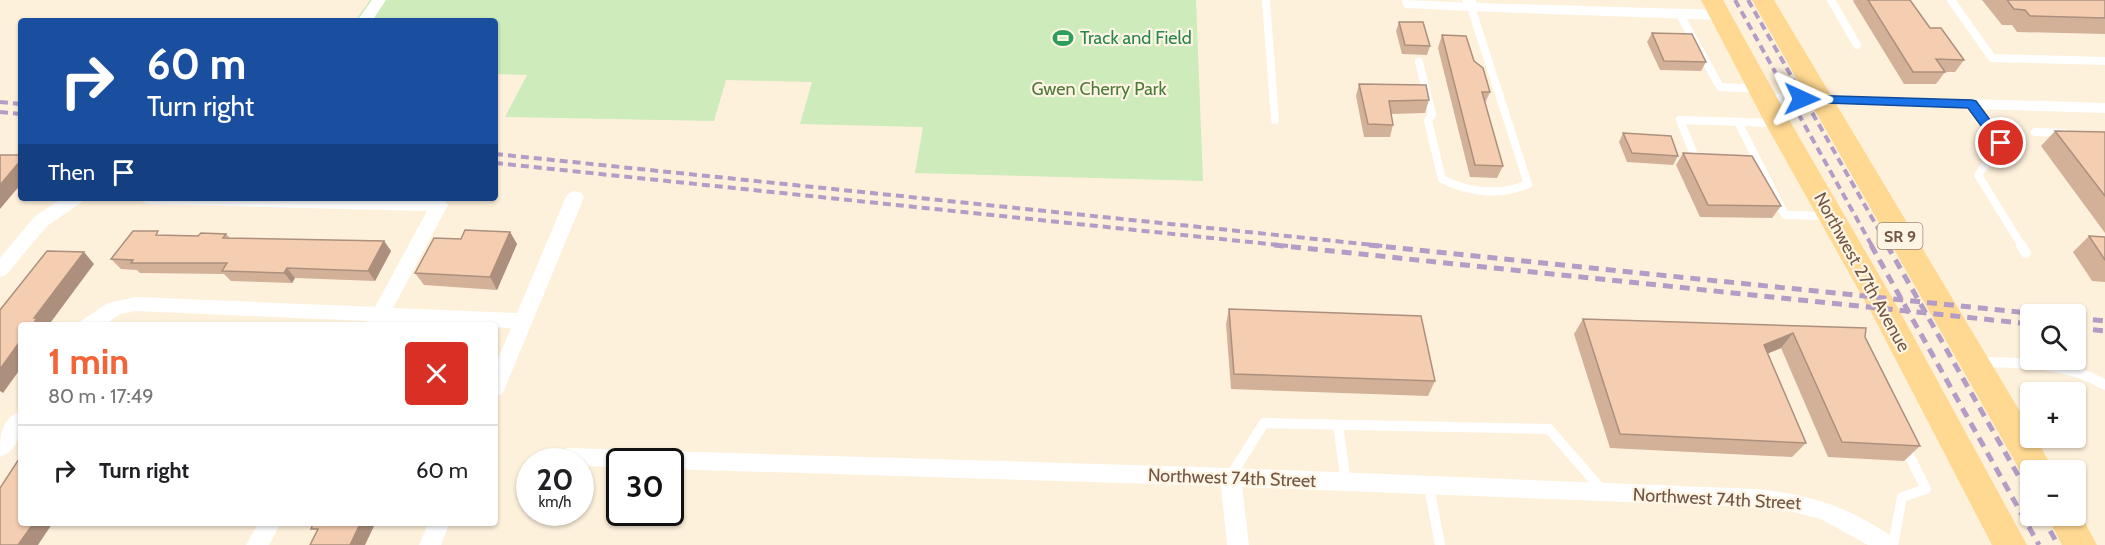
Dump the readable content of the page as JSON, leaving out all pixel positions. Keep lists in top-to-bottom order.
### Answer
{
  "streets": {
    "main road": ["SR 9", "Northwest 27th Avenue"],
    "street": ["Northwest 74th Street"]
  },
  "parks": ["Gwen Cherry Park"],
  "places": {
    "sports": ["Track and Field"]
  },
  "page": {
    "turn": ["60 m", "Turn right"],
    "then": "Then",
    "map_buttons": ["+", "−"],
    "heading": ["1 min", "80 m · 17:49"],
    "list": [
      {
        "name": "Turn right",
        "value": "60 m"
      }
    ],
    "speed": "20 km/h",
    "limit": "30"
  }
}
